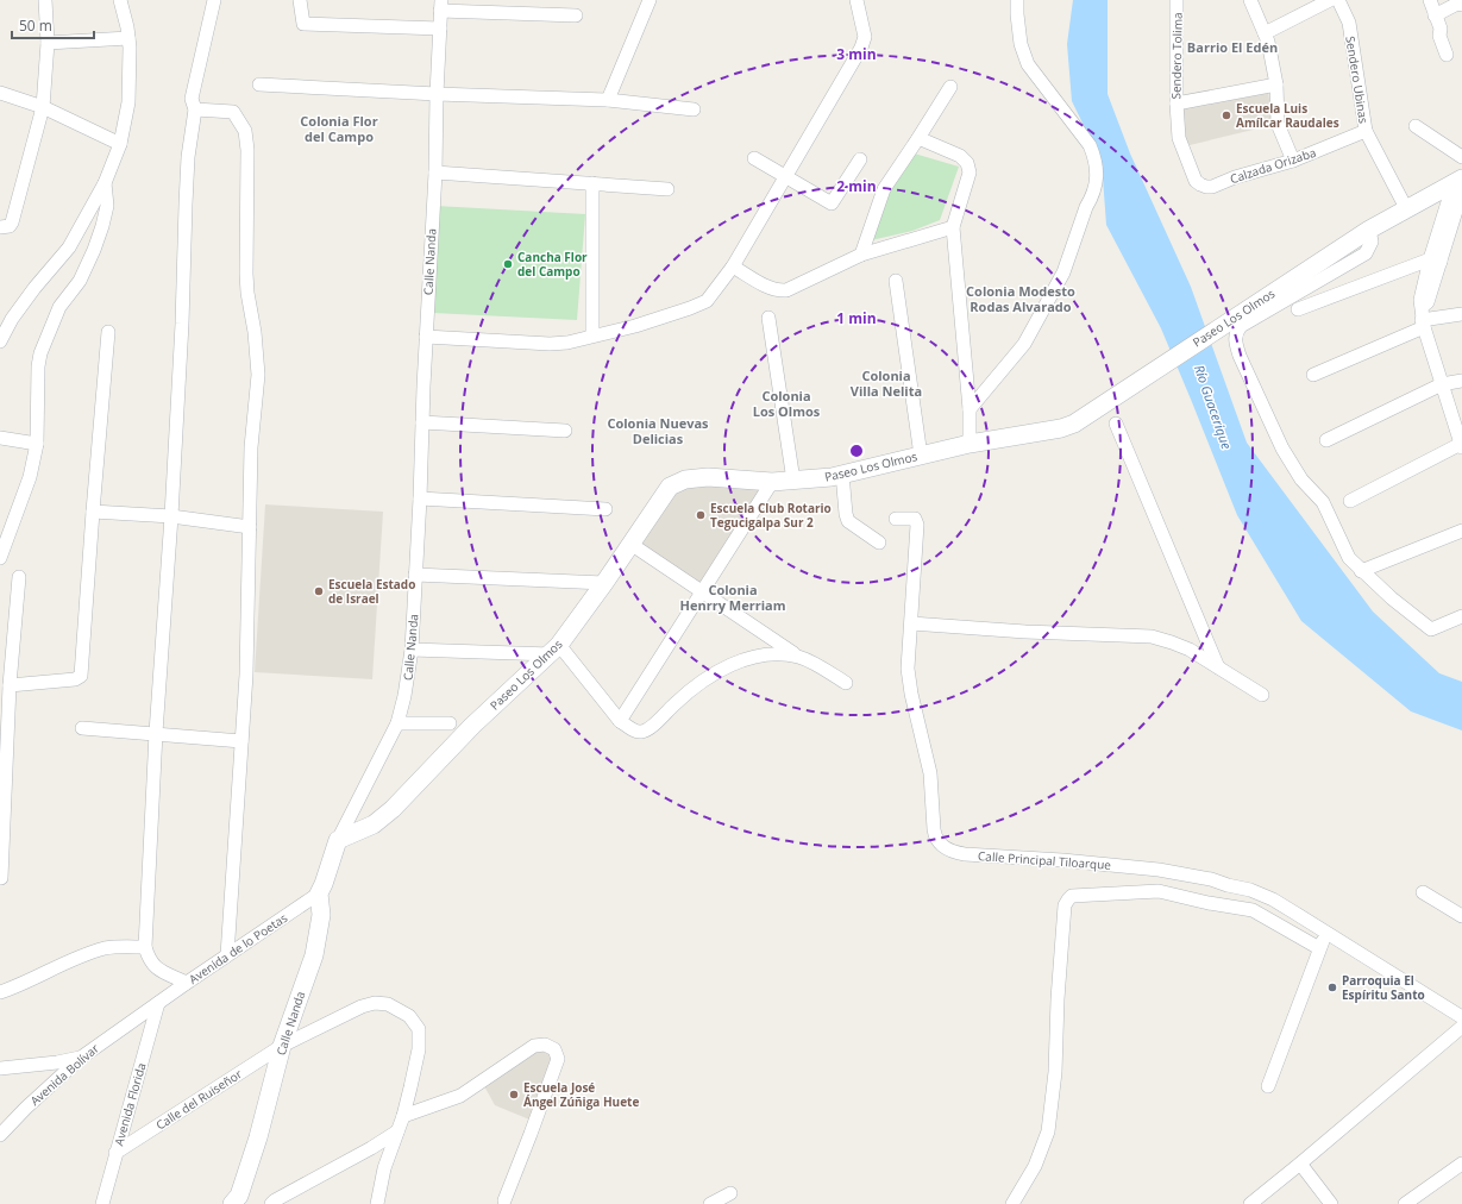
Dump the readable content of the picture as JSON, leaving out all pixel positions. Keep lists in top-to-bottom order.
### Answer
{
  "streets": {
    "street": [
      "Sendero Tolima",
      "Sendero Ubinas",
      "Calzada Orizaba",
      "Calle Nanda",
      "Paseo Los Olmos",
      "Calle Principal Tiloarque",
      "Avenida de lo Poetas",
      "Avenida Bolívar",
      "Calle del Ruiseñor",
      "Avenida Florida"
    ]
  },
  "crossings": [
    ["Sendero Tolima", "Calzada Orizaba"],
    ["Sendero Ubinas", "Calzada Orizaba"],
    ["Sendero Ubinas", "Paseo Los Olmos"],
    ["Calle Nanda", "Paseo Los Olmos"],
    ["Calle Nanda", "Avenida de lo Poetas"],
    ["Calle Nanda", "Calle del Ruiseñor"],
    ["Avenida de lo Poetas", "Avenida Bolívar"],
    ["Avenida de lo Poetas", "Avenida Florida"],
    ["Avenida Bolívar", "Avenida Florida"],
    ["Calle del Ruiseñor", "Avenida Florida"]
  ],
  "districts": [
    "Barrio El Edén",
    "Colonia Flor del Campo",
    "Colonia Modesto Rodas Alvarado",
    "Colonia Villa Nelita",
    "Colonia Los Olmos",
    "Colonia Nuevas Delicias",
    "Colonia Henrry Merriam"
  ],
  "water": ["Río Guacerique"],
  "places": [
    "Escuela Luis Amílcar Raudales",
    "Cancha Flor del Campo",
    "Escuela Club Rotario Tegucigalpa Sur 2",
    "Escuela Estado de Israel",
    "Parroquia El Espíritu Santo",
    "Escuela José Ángel Zúñiga Huete"
  ],
  "scale_bar": "50 m",
  "rings": ["3 min", "2 min", "1 min"]
}
